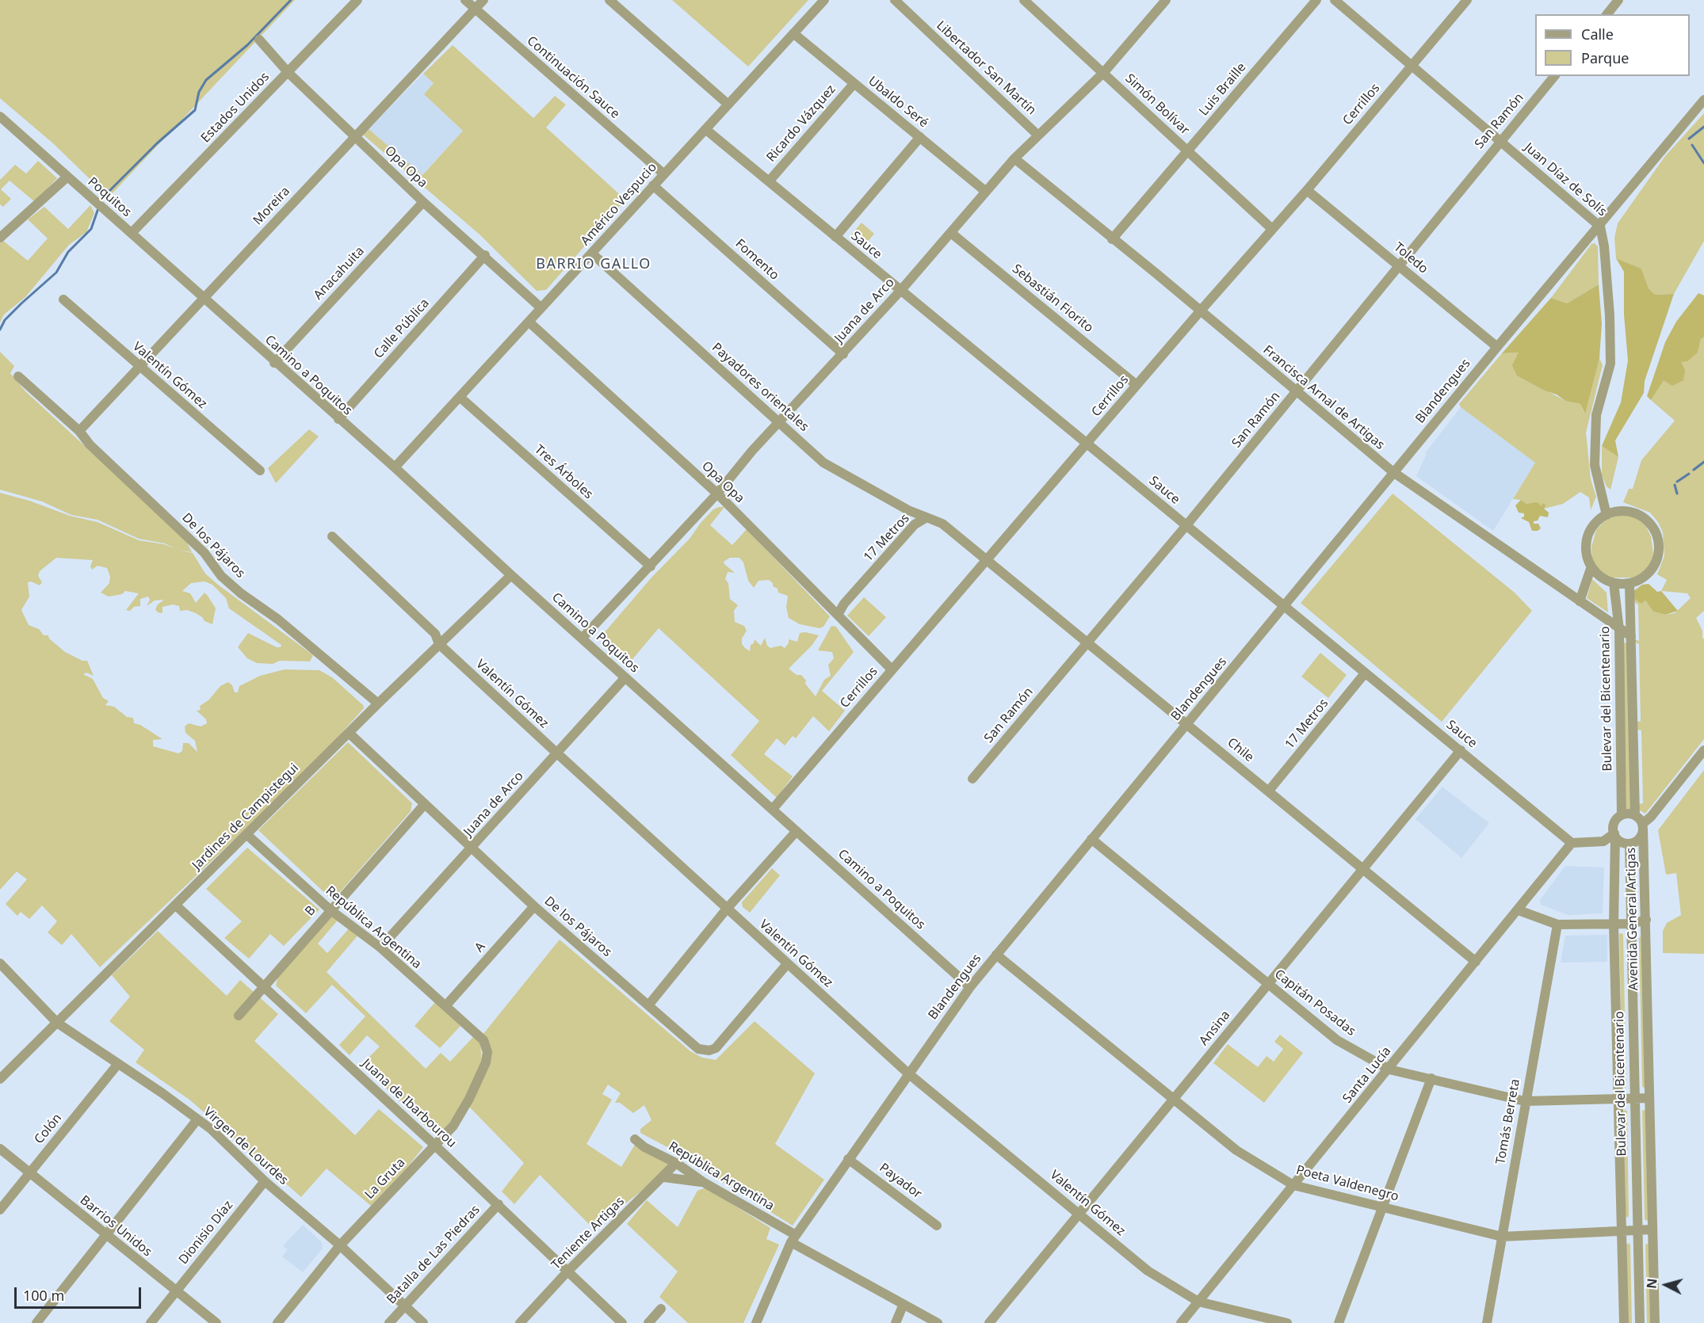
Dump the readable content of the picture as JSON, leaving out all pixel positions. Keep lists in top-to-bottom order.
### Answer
{
  "streets": {
    "street": [
      "Libertador San Martín",
      "Continuación Sauce",
      "Luis Braille",
      "Ubaldo Seré",
      "Simón Bolívar",
      "Cerrillos",
      "Estados Unidos",
      "San Ramón",
      "Ricardo Vázquez",
      "Opa Opa",
      "Juan Díaz de Solís",
      "Poquitos",
      "Américo Vespucio",
      "Moreira",
      "Sauce",
      "Toledo",
      "Fomento",
      "Anacahuita",
      "Sebastián Fiorito",
      "Juana de Arco",
      "Calle Pública",
      "Valentín Gómez",
      "Camino a Poquitos",
      "Payadores orientales",
      "Blandengues",
      "Francisca Arnal de Artigas",
      "Tres Árboles",
      "17 Metros",
      "De los Pájaros",
      "Bulevar del Bicentenario",
      "Chile",
      "Jardines de Campistegui",
      "B",
      "Avenida General Artigas",
      "República Argentina",
      "A",
      "Capitán Posadas",
      "Ansina",
      "Santa Lucía",
      "Juana de Ibarbourou",
      "Tomás Berreta",
      "Colón",
      "Virgen de Lourdes",
      "La Gruta",
      "Payador",
      "Poeta Valdenegro",
      "Barrios Unidos",
      "Dionisio Díaz",
      "Teniente Artigas",
      "Batalla de Las Piedras"
    ]
  },
  "crossings": [
    ["Libertador San Martín", "Juana de Arco"],
    ["Continuación Sauce", "Américo Vespucio"],
    ["Continuación Sauce", "Moreira"],
    ["Luis Braille", "Simón Bolívar"],
    ["Luis Braille", "Francisca Arnal de Artigas"],
    ["Ubaldo Seré", "Ricardo Vázquez"],
    ["Ubaldo Seré", "Américo Vespucio"],
    ["Ubaldo Seré", "Juana de Arco"],
    ["Simón Bolívar", "Cerrillos"],
    ["Simón Bolívar", "Juana de Arco"],
    ["Cerrillos", "Opa Opa"],
    ["Cerrillos", "Juan Díaz de Solís"],
    ["Cerrillos", "Sauce"],
    ["Cerrillos", "Toledo"],
    ["Cerrillos", "Sebastián Fiorito"],
    ["Cerrillos", "Camino a Poquitos"],
    ["Cerrillos", "Francisca Arnal de Artigas"],
    ["Cerrillos", "17 Metros"],
    ["Cerrillos", "Chile"],
    ["Estados Unidos", "Opa Opa"],
    ["Estados Unidos", "Poquitos"],
    ["San Ramón", "Juan Díaz de Solís"],
    ["San Ramón", "Sauce"],
    ["San Ramón", "Toledo"],
    ["San Ramón", "Francisca Arnal de Artigas"],
    ["San Ramón", "Chile"],
    ["Ricardo Vázquez", "Sauce"],
    ["Opa Opa", "Américo Vespucio"],
    ["Opa Opa", "Moreira"],
    ["Opa Opa", "Anacahuita"],
    ["Opa Opa", "Juana de Arco"],
    ["Opa Opa", "Calle Pública"],
    ["Opa Opa", "17 Metros"],
    ["Juan Díaz de Solís", "Blandengues"],
    ["Juan Díaz de Solís", "Bulevar del Bicentenario"],
    ["Poquitos", "Moreira"],
    ["Poquitos", "Camino a Poquitos"],
    ["Américo Vespucio", "Sauce"],
    ["Américo Vespucio", "Fomento"],
    ["Américo Vespucio", "Camino a Poquitos"],
    ["Américo Vespucio", "Payadores orientales"],
    ["Américo Vespucio", "Tres Árboles"],
    ["Moreira", "Valentín Gómez"],
    ["Moreira", "Camino a Poquitos"],
    ["Moreira", "De los Pájaros"],
    ["Sauce", "Juana de Arco"],
    ["Sauce", "Blandengues"],
    ["Sauce", "17 Metros"],
    ["Sauce", "Ansina"],
    ["Sauce", "Santa Lucía"],
    ["Toledo", "Blandengues"],
    ["Fomento", "Juana de Arco"],
    ["Anacahuita", "Camino a Poquitos"],
    ["Sebastián Fiorito", "Juana de Arco"],
    ["Juana de Arco", "Valentín Gómez"],
    ["Juana de Arco", "Camino a Poquitos"],
    ["Juana de Arco", "Payadores orientales"],
    ["Juana de Arco", "Francisca Arnal de Artigas"],
    ["Juana de Arco", "Tres Árboles"],
    ["Juana de Arco", "De los Pájaros"],
    ["Juana de Arco", "República Argentina"],
    ["Calle Pública", "Camino a Poquitos"],
    ["Valentín Gómez", "Blandengues"],
    ["Valentín Gómez", "De los Pájaros"],
    ["Valentín Gómez", "Jardines de Campistegui"],
    ["Valentín Gómez", "Ansina"],
    ["Valentín Gómez", "Santa Lucía"],
    ["Camino a Poquitos", "Blandengues"],
    ["Camino a Poquitos", "Jardines de Campistegui"],
    ["Payadores orientales", "17 Metros"],
    ["Blandengues", "Francisca Arnal de Artigas"],
    ["Blandengues", "Chile"],
    ["Blandengues", "República Argentina"],
    ["Blandengues", "Capitán Posadas"],
    ["Blandengues", "Payador"],
    ["Blandengues", "Poeta Valdenegro"],
    ["Francisca Arnal de Artigas", "Bulevar del Bicentenario"],
    ["17 Metros", "Chile"],
    ["De los Pájaros", "Jardines de Campistegui"],
    ["De los Pájaros", "B"],
    ["De los Pájaros", "A"],
    ["Bulevar del Bicentenario", "Avenida General Artigas"],
    ["Bulevar del Bicentenario", "Capitán Posadas"],
    ["Bulevar del Bicentenario", "Poeta Valdenegro"],
    ["Chile", "Ansina"],
    ["Chile", "Santa Lucía"],
    ["Jardines de Campistegui", "República Argentina"],
    ["Jardines de Campistegui", "Juana de Ibarbourou"],
    ["Jardines de Campistegui", "Virgen de Lourdes"],
    ["B", "República Argentina"],
    ["B", "Juana de Ibarbourou"],
    ["Avenida General Artigas", "Capitán Posadas"],
    ["Avenida General Artigas", "Poeta Valdenegro"],
    ["República Argentina", "A"],
    ["República Argentina", "La Gruta"],
    ["República Argentina", "Teniente Artigas"],
    ["Capitán Posadas", "Ansina"],
    ["Capitán Posadas", "Santa Lucía"],
    ["Capitán Posadas", "Tomás Berreta"],
    ["Ansina", "Poeta Valdenegro"],
    ["Santa Lucía", "Poeta Valdenegro"],
    ["Juana de Ibarbourou", "La Gruta"],
    ["Juana de Ibarbourou", "Teniente Artigas"],
    ["Juana de Ibarbourou", "Batalla de Las Piedras"],
    ["Tomás Berreta", "Poeta Valdenegro"],
    ["Colón", "Virgen de Lourdes"],
    ["Colón", "Barrios Unidos"],
    ["Virgen de Lourdes", "La Gruta"],
    ["Virgen de Lourdes", "Dionisio Díaz"],
    ["Virgen de Lourdes", "Batalla de Las Piedras"],
    ["Barrios Unidos", "Dionisio Díaz"]
  ],
  "districts": ["BARRIO GALLO"],
  "legend": ["Calle", "Parque"],
  "scale_bar": "100 m",
  "north": "left"
}
